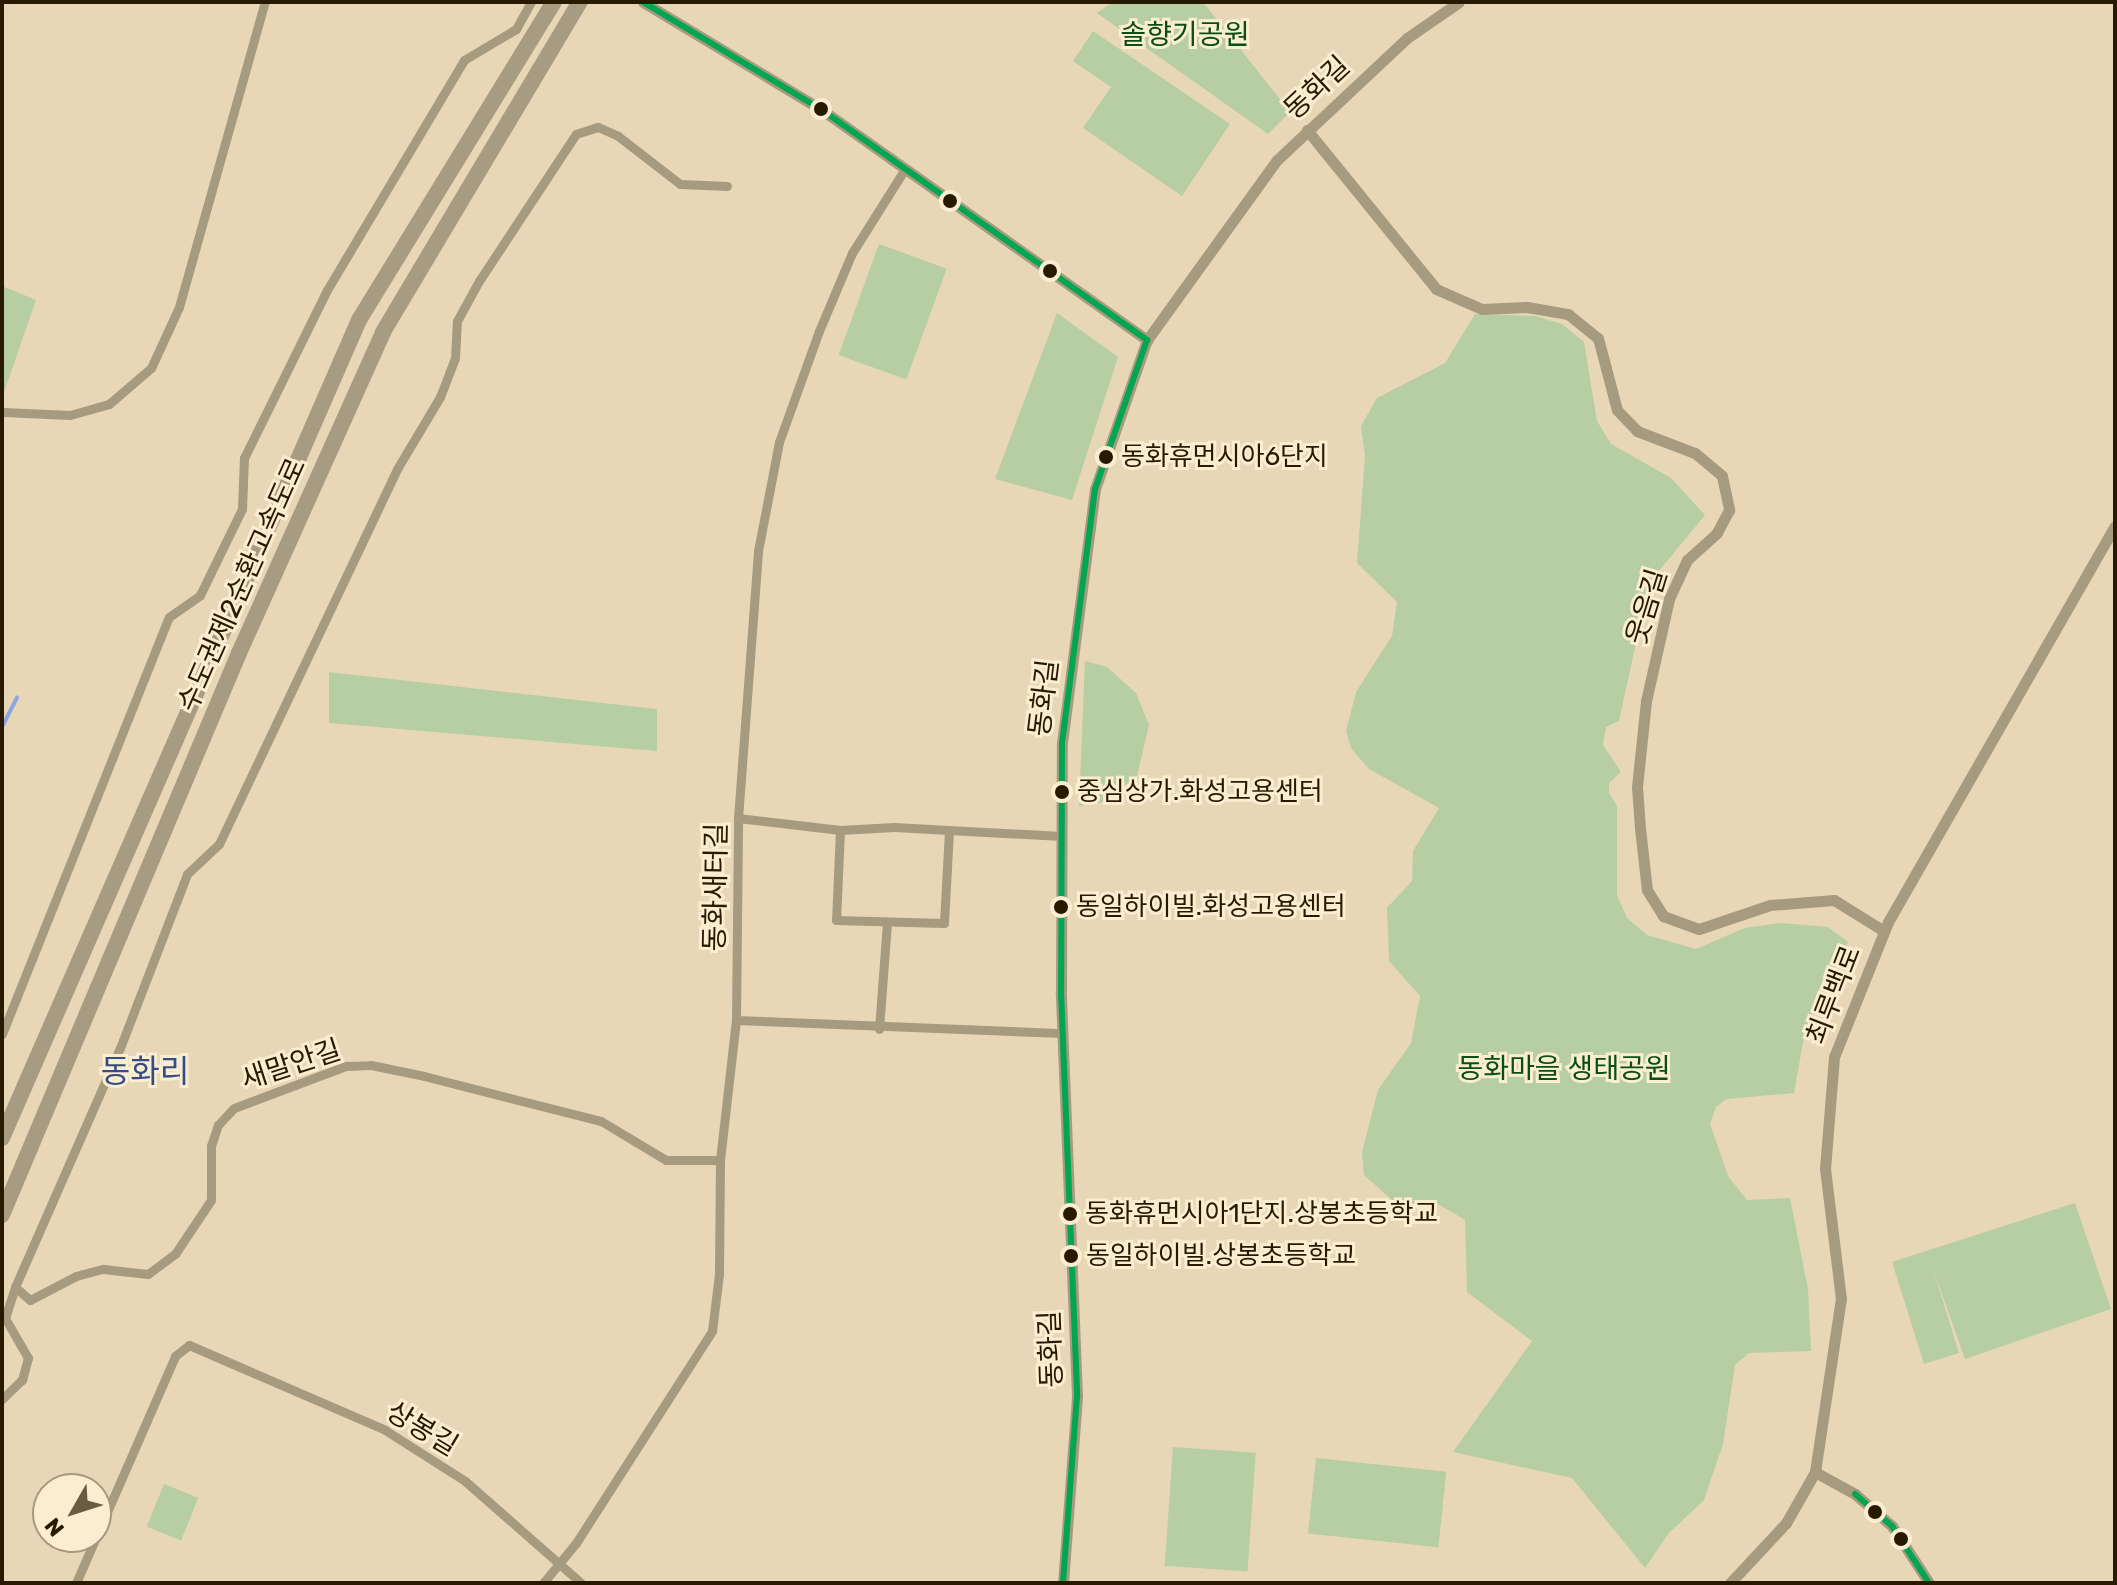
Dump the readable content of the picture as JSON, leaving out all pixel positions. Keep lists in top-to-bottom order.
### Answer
{
  "streets": {
    "highway": ["수도권제2순환고속도로"],
    "street": [
      "동화길",
      "웃음길",
      "동화새터길",
      "최루백로",
      "새말안길",
      "상봉길"
    ]
  },
  "crossings": [
    ["동화길", "웃음길"],
    ["웃음길", "최루백로"],
    ["동화새터길", "새말안길"],
    ["동화새터길", "상봉길"]
  ],
  "districts": ["동화리"],
  "parks": ["솔향기공원", "동화마을 생태공원"],
  "places": [
    "동화휴먼시아6단지",
    "중심상가.화성고용센터",
    "동일하이빌.화성고용센터",
    "동화휴먼시아1단지.상봉초등학교",
    "동일하이빌.상봉초등학교"
  ],
  "north": "bottom left"
}
